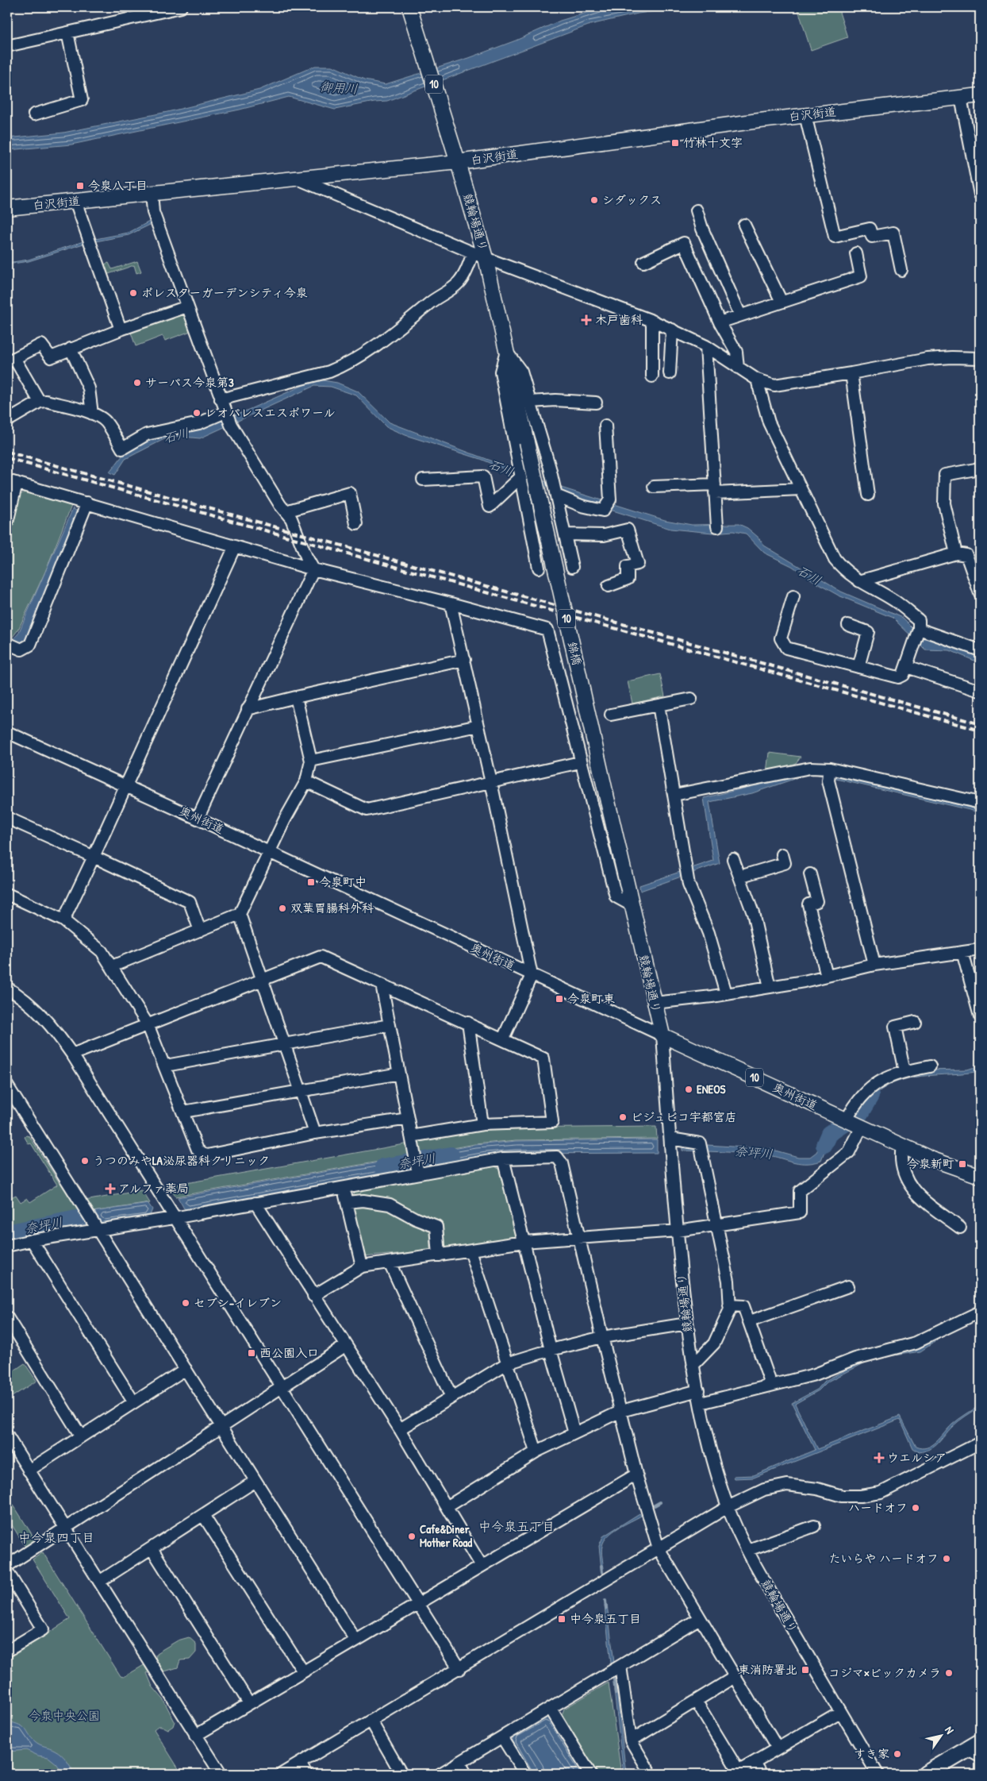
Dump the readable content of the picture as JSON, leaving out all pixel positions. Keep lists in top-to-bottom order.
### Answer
{
  "streets": {
    "main road": [
      "10",
      "白沢街道",
      "競輪場通り",
      "錦橋",
      "奥州街道"
    ]
  },
  "crossings": [
    ["白沢街道", "競輪場通り"],
    ["競輪場通り", "錦橋"],
    ["競輪場通り", "奥州街道"]
  ],
  "districts": ["中今泉五丁目", "中今泉四丁目"],
  "water": ["御用川", "石川", "奈坪川"],
  "parks": ["今泉中央公園"],
  "places": {
    "transit": [
      "竹林十文字",
      "今泉八丁目",
      "今泉町中",
      "今泉町東",
      "今泉新町",
      "西公園入口",
      "中今泉五丁目",
      "東消防署北"
    ],
    "other": [
      "シダックス",
      "ポレスターガーデンシティ今泉",
      "サーパス今泉第3",
      "レオパレスエスポワール",
      "双葉胃腸科外科",
      "ENEOS",
      "ビジュピコ宇都宮店",
      "うつのみやLA泌尿器科クリニック",
      "セブン-イレブン",
      "ハードオフ",
      "Cafe&Diner Mother Road",
      "たいらや ハードオフ",
      "コジマ×ビックカメラ",
      "すき家"
    ],
    "health": ["木戸歯科", "アルファ薬局", "ウエルシア"]
  },
  "north": "top right"
}
